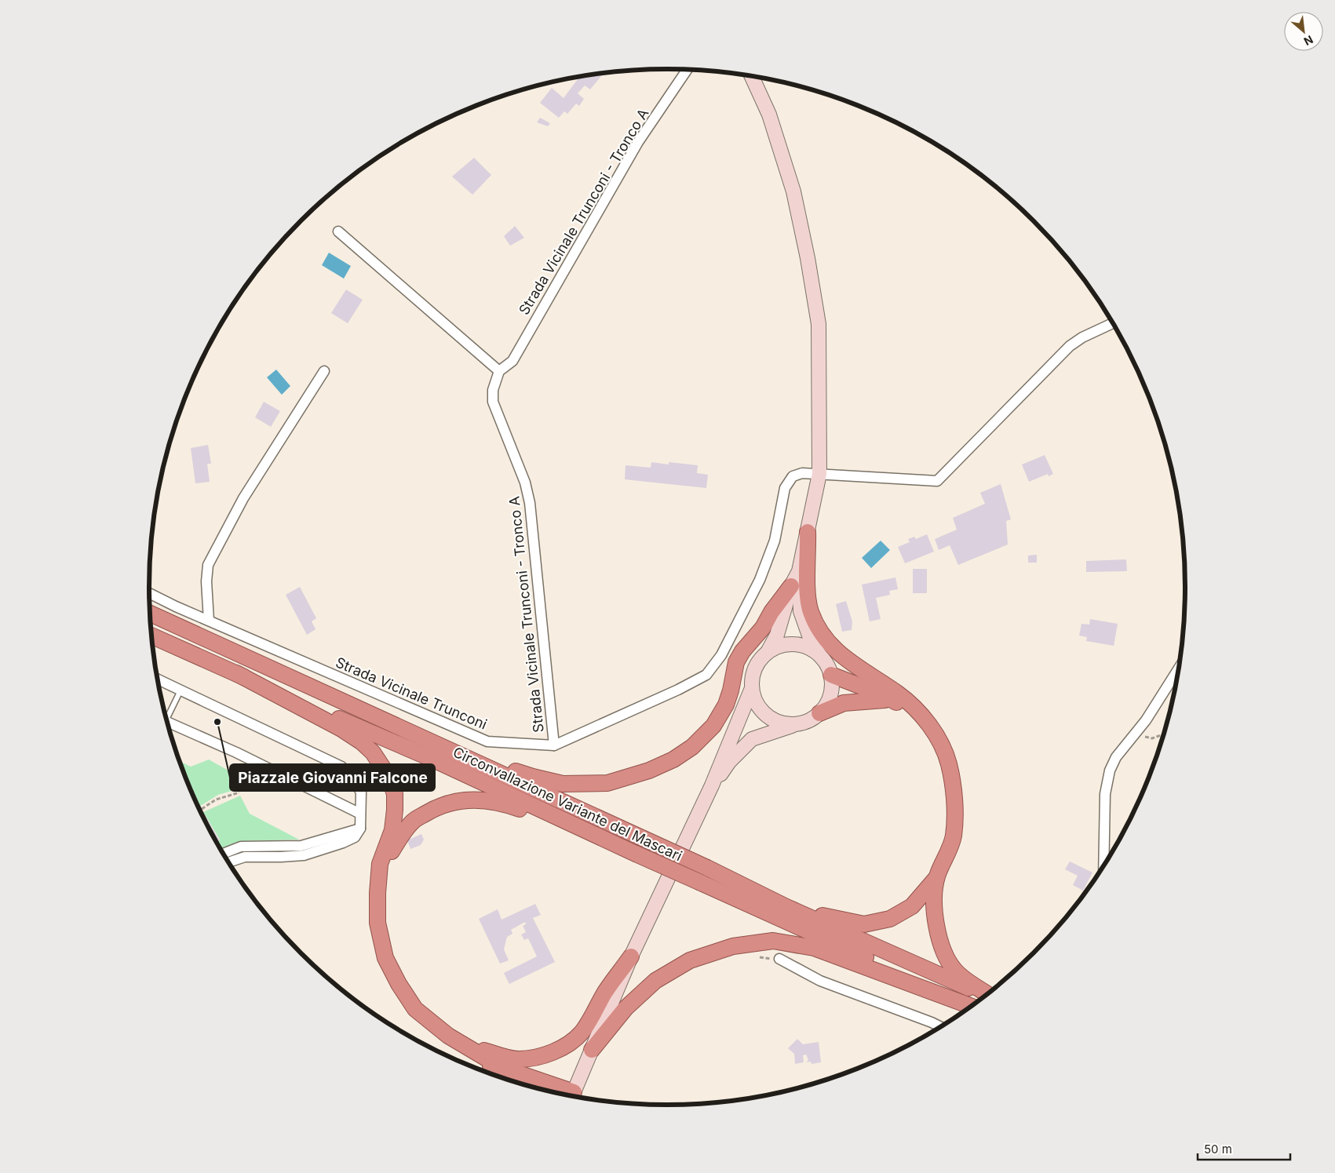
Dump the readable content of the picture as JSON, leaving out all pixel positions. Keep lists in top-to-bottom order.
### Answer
{
  "streets": {
    "highway": ["Circonvallazione Variante del Mascari"],
    "street": ["Strada Vicinale Trunconi - Tronco A", "Strada Vicinale Trunconi"]
  },
  "crossings": [
    ["Strada Vicinale Trunconi - Tronco A", "Strada Vicinale Trunconi"]
  ],
  "places": ["Piazzale Giovanni Falcone"],
  "scale_bar": "50 m",
  "north": "bottom right"
}
